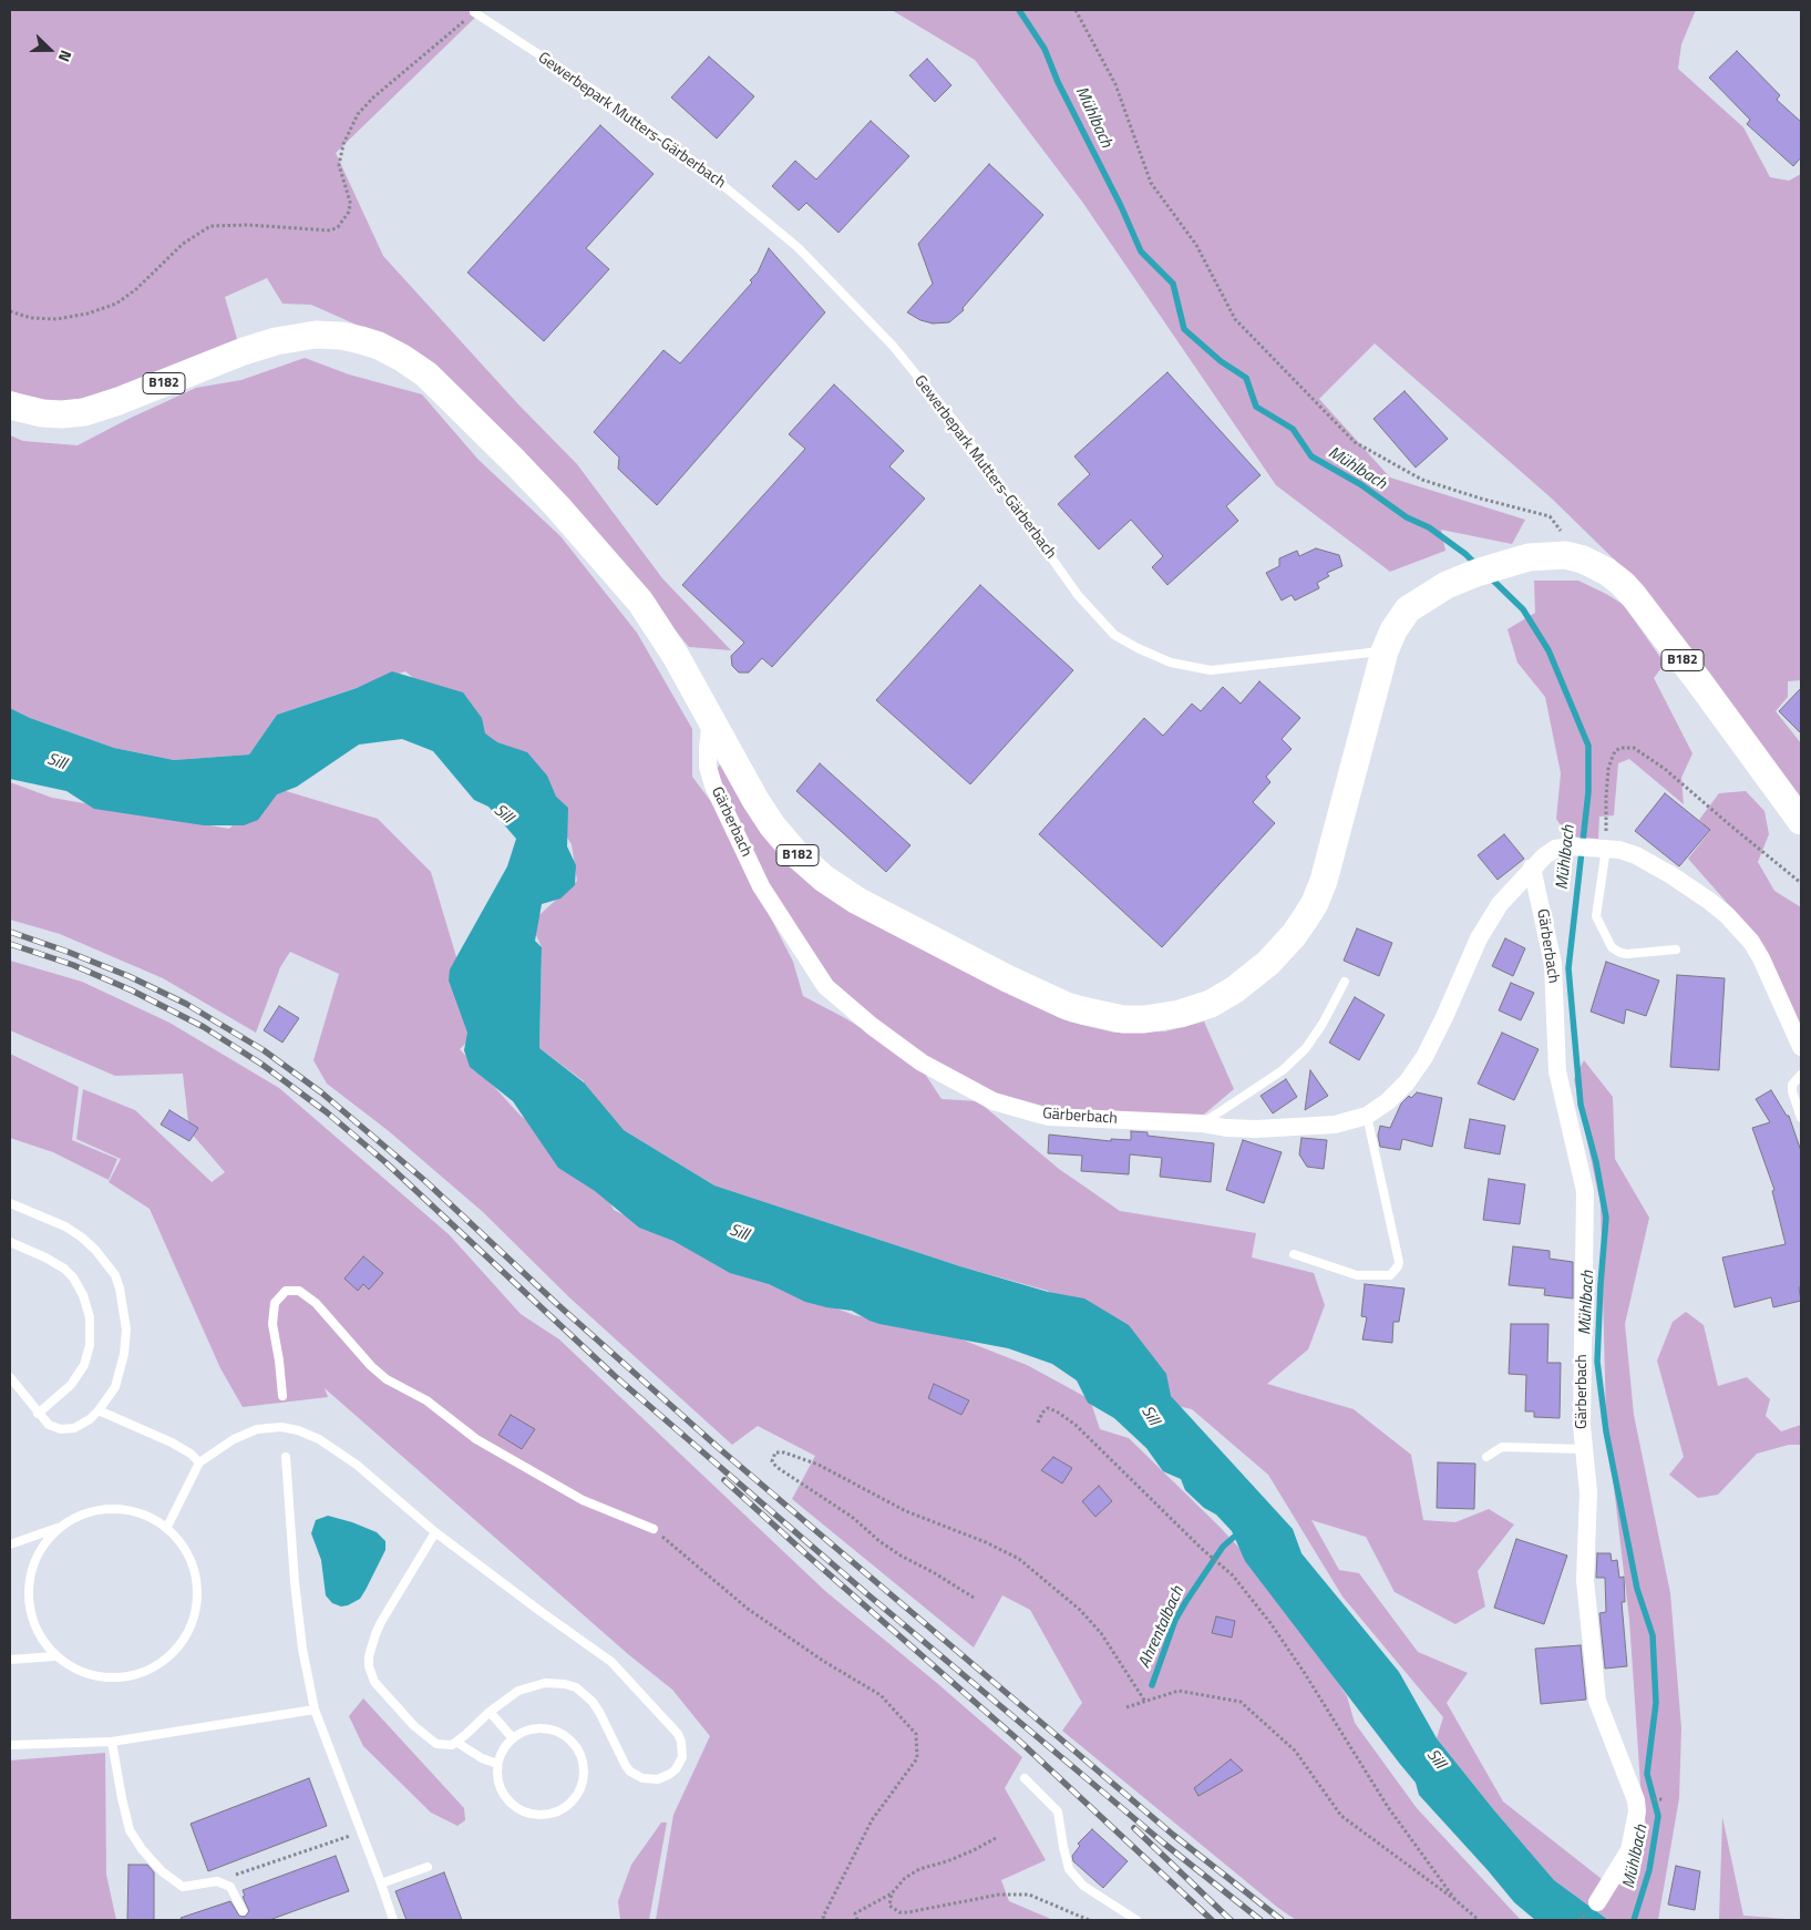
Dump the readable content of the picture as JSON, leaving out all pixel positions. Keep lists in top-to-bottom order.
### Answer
{
  "streets": {
    "main road": ["B182"],
    "street": ["Gärberbach"],
    "lane": ["Gewerbepark Mutters-Gärberbach"]
  },
  "crossings": [
    ["Gewerbepark Mutters-Gärberbach", "B182"],
    ["B182", "Gärberbach"]
  ],
  "water": ["Mühlbach", "Sill", "Ahrentalbach"],
  "north": "right"
}
